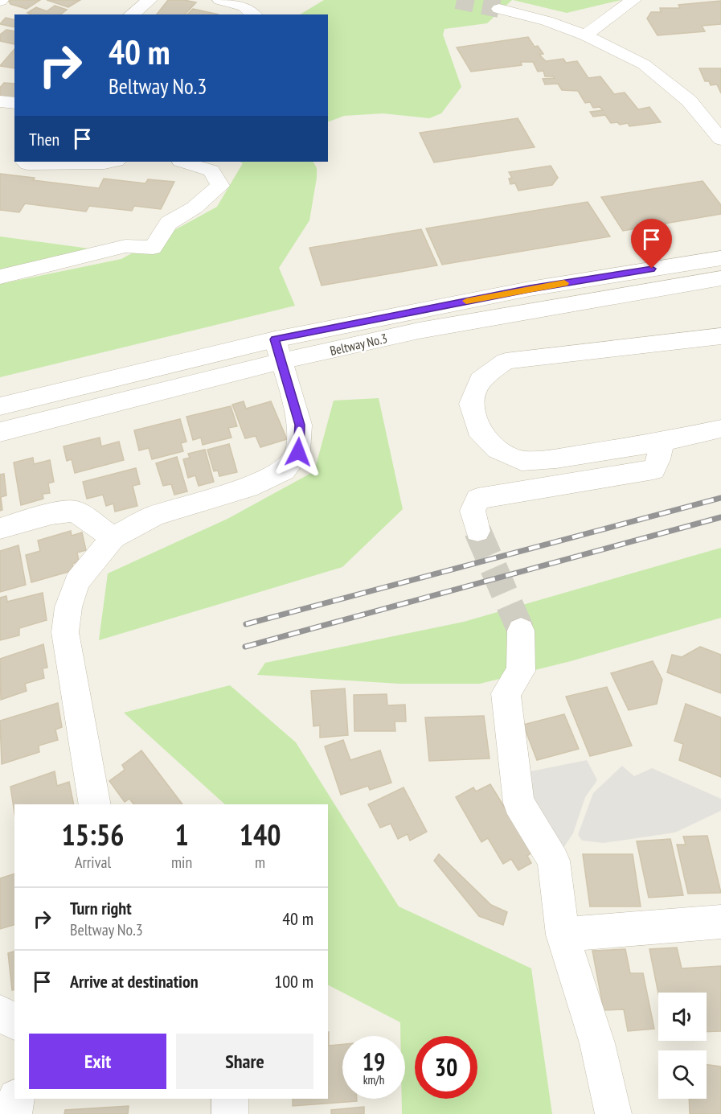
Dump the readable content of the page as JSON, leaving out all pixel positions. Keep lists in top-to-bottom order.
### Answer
{
  "streets": {
    "street": ["Beltway No.3"]
  },
  "page": {
    "turn": ["40 m", "Beltway No.3"],
    "then": "Then",
    "eta": [
      "15:56",
      "Arrival",
      "1",
      "min",
      "140",
      "m"
    ],
    "list": [
      {
        "name": "Turn right",
        "note": "Beltway No.3",
        "value": "40 m"
      },
      {
        "name": "Arrive at destination",
        "value": "100 m"
      }
    ],
    "buttons": ["Exit", "Share"],
    "speed": "19 km/h",
    "limit": "30"
  }
}
